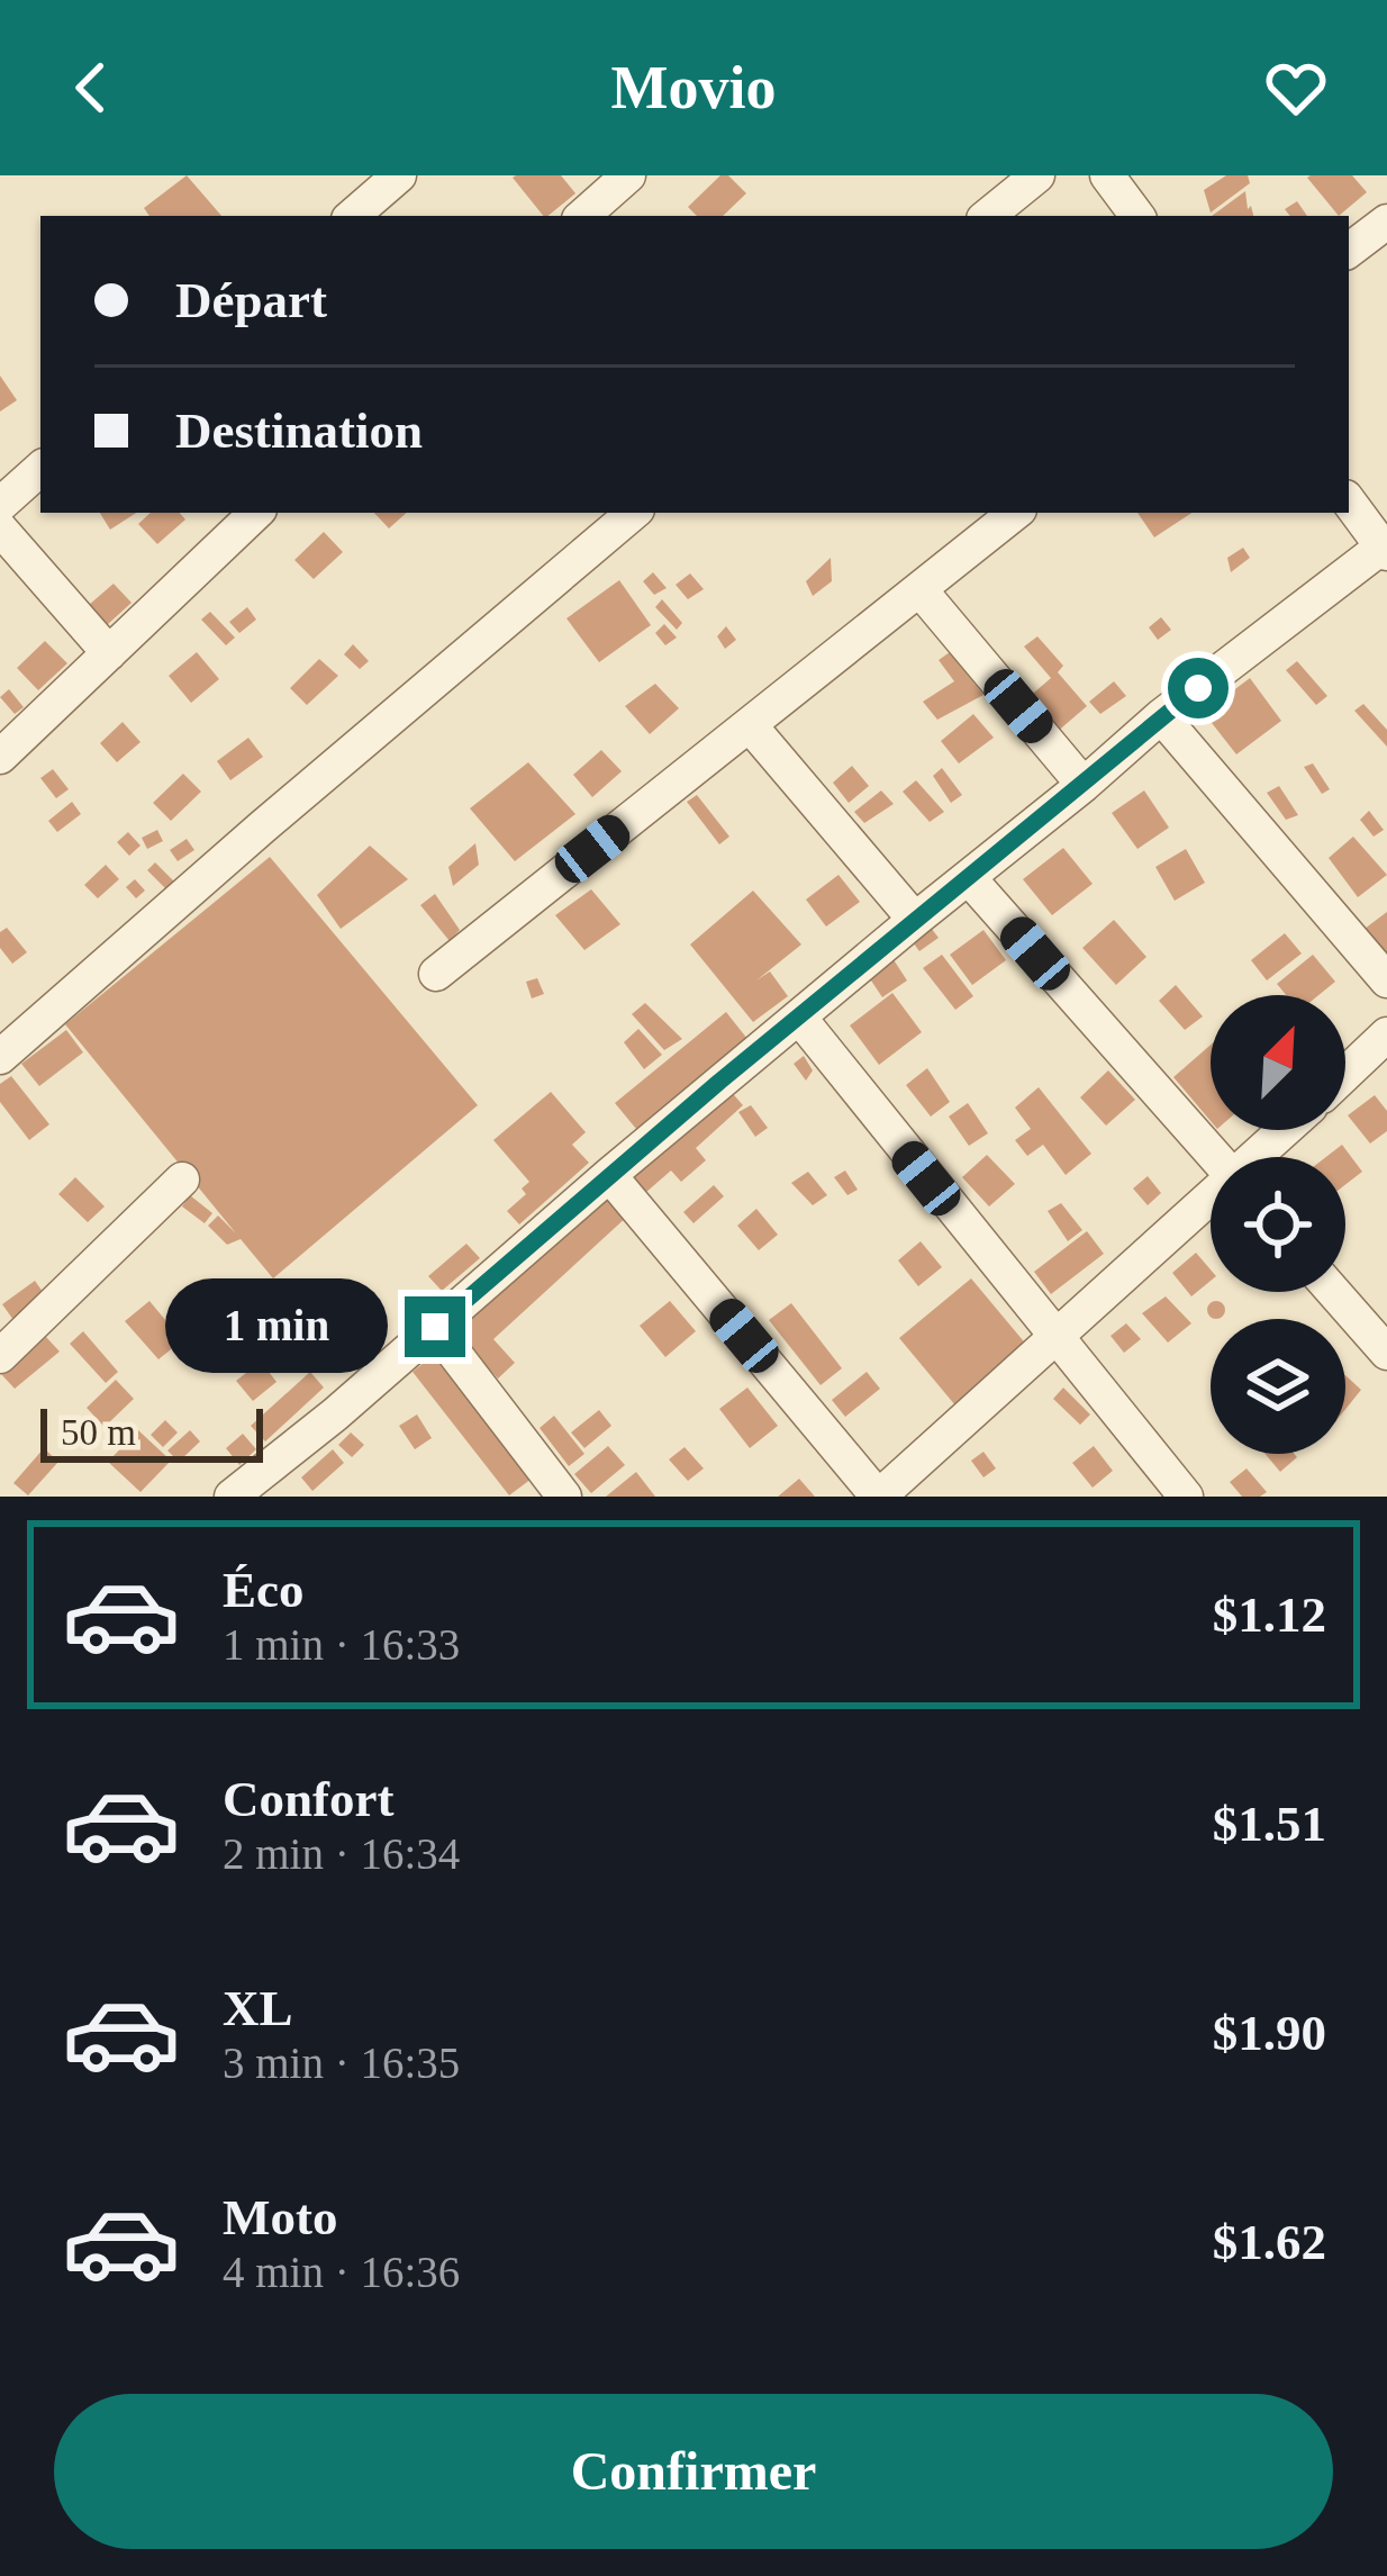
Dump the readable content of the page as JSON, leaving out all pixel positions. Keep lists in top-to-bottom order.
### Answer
{
  "scale_bar": "50 m",
  "north": "top right",
  "page": {
    "header": "Movio",
    "banner": ["Départ", "Destination"],
    "bubble": "1 min",
    "scale": "50 m",
    "list": [
      {
        "name": "Éco",
        "note": "1 min · 16:33",
        "value": "$1.12"
      },
      {
        "name": "Confort",
        "note": "2 min · 16:34",
        "value": "$1.51"
      },
      {
        "name": "XL",
        "note": "3 min · 16:35",
        "value": "$1.90"
      },
      {
        "name": "Moto",
        "note": "4 min · 16:36",
        "value": "$1.62"
      }
    ],
    "buttons": "Confirmer"
  }
}
